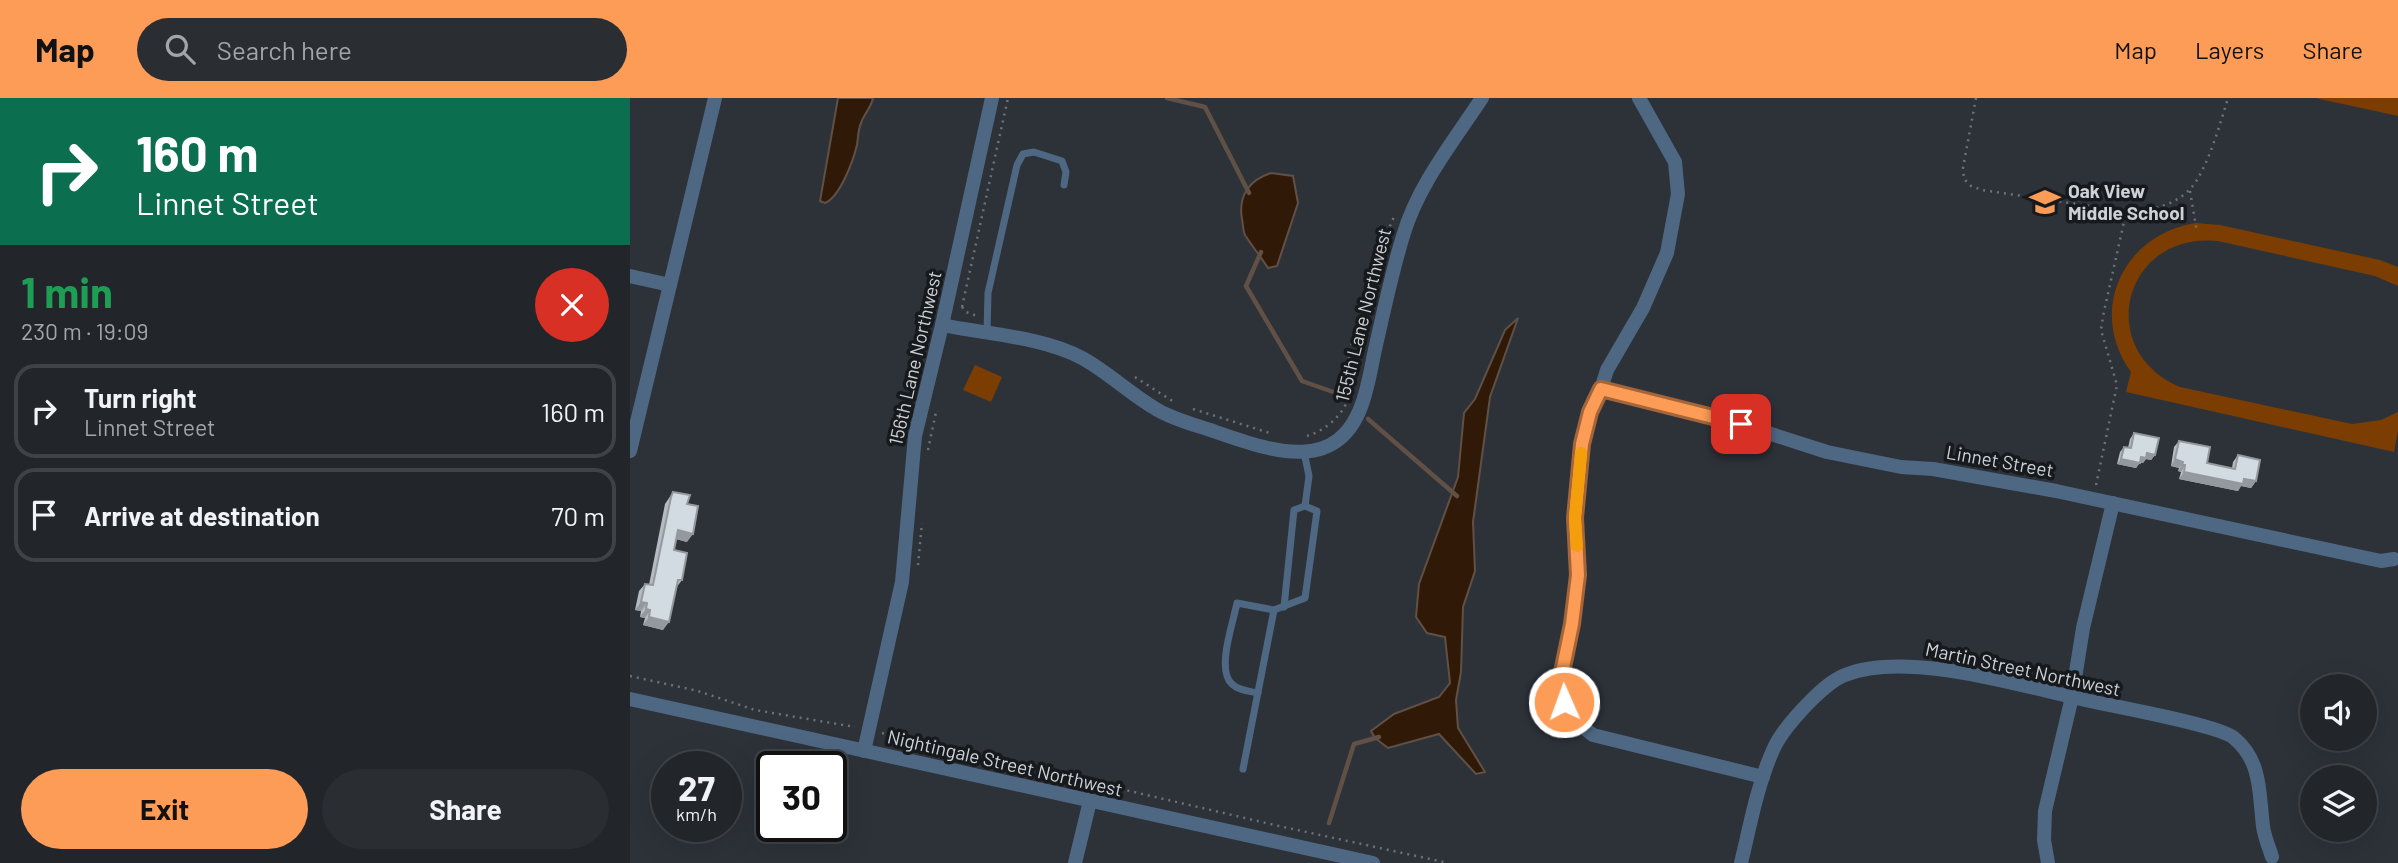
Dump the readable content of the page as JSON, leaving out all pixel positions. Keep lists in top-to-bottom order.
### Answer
{
  "streets": {
    "street": [
      "155th Lane Northwest",
      "156th Lane Northwest",
      "Linnet Street",
      "Martin Street Northwest",
      "Nightingale Street Northwest"
    ]
  },
  "crossings": [
    ["156th Lane Northwest", "Nightingale Street Northwest"]
  ],
  "places": {
    "school or university": ["Oak View Middle School"]
  },
  "page": {
    "header": "Map",
    "search": "Search here",
    "nav": ["Map", "Layers", "Share"],
    "turn": ["160 m", "Linnet Street"],
    "heading": ["1 min", "230 m · 19:09"],
    "list": [
      {
        "name": "Turn right",
        "note": "Linnet Street",
        "value": "160 m"
      },
      {
        "name": "Arrive at destination",
        "value": "70 m"
      }
    ],
    "speed": "27 km/h",
    "limit": "30",
    "buttons": ["Exit", "Share"]
  }
}
